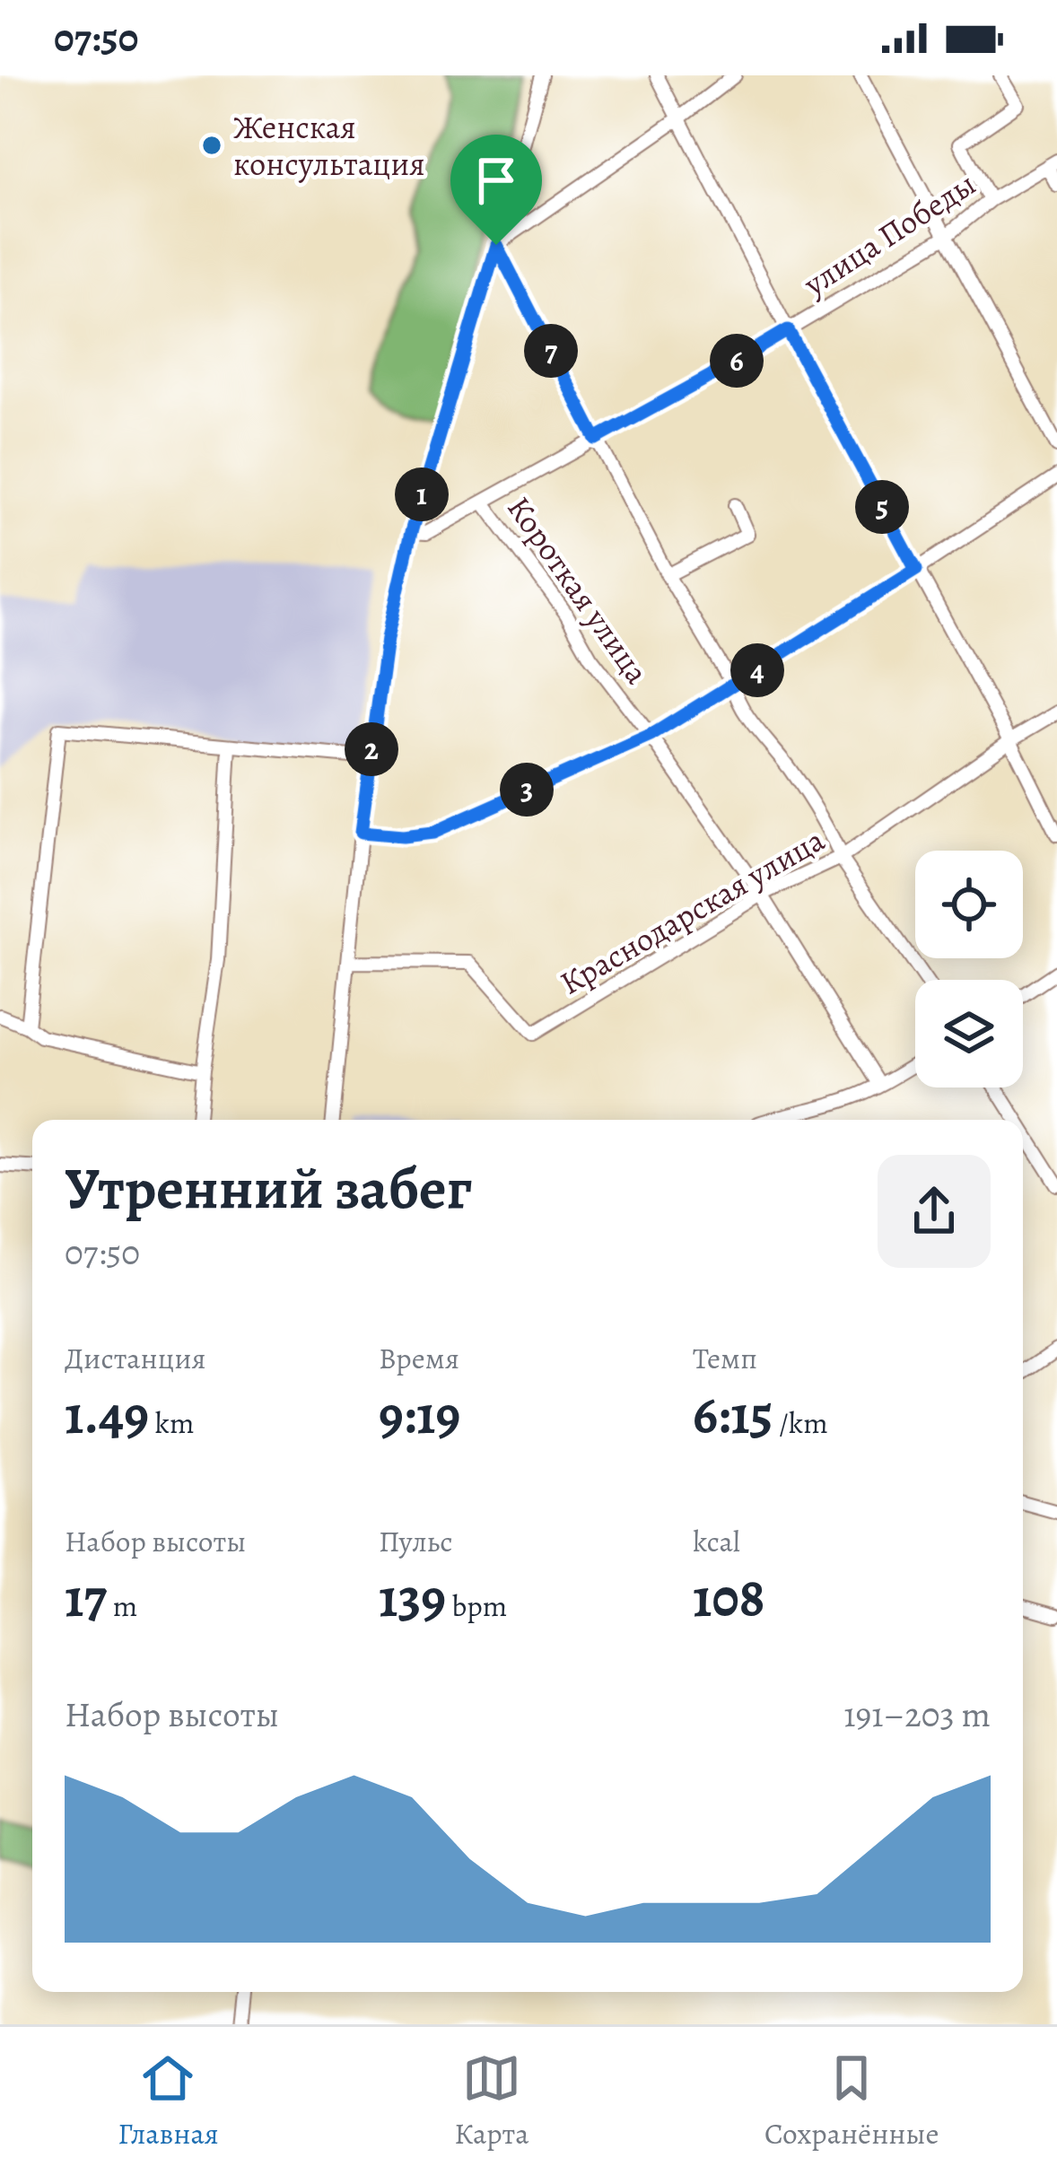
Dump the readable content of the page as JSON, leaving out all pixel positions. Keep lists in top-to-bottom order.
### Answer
{
  "streets": {
    "street": ["улица Победы", "Короткая улица", "Краснодарская улица"]
  },
  "crossings": [
    ["улица Победы", "Короткая улица"],
    ["Короткая улица", "Краснодарская улица"]
  ],
  "places": ["Женская консультация"],
  "page": {
    "status": "07:50",
    "pins": [
      "7",
      "6",
      "1",
      "5",
      "4",
      "2",
      "3"
    ],
    "heading": ["Утренний забег", "07:50"],
    "stats": [
      ["Дистанция", "1.49 km"],
      ["Время", "9:19"],
      ["Темп", "6:15 /km"],
      ["Набор высоты", "17 m"],
      ["Пульс", "139 bpm"],
      ["kcal", "108"]
    ],
    "chart": ["Набор высоты", "191–203 m"],
    "tabs": ["Главная", "Карта", "Сохранённые"]
  }
}
